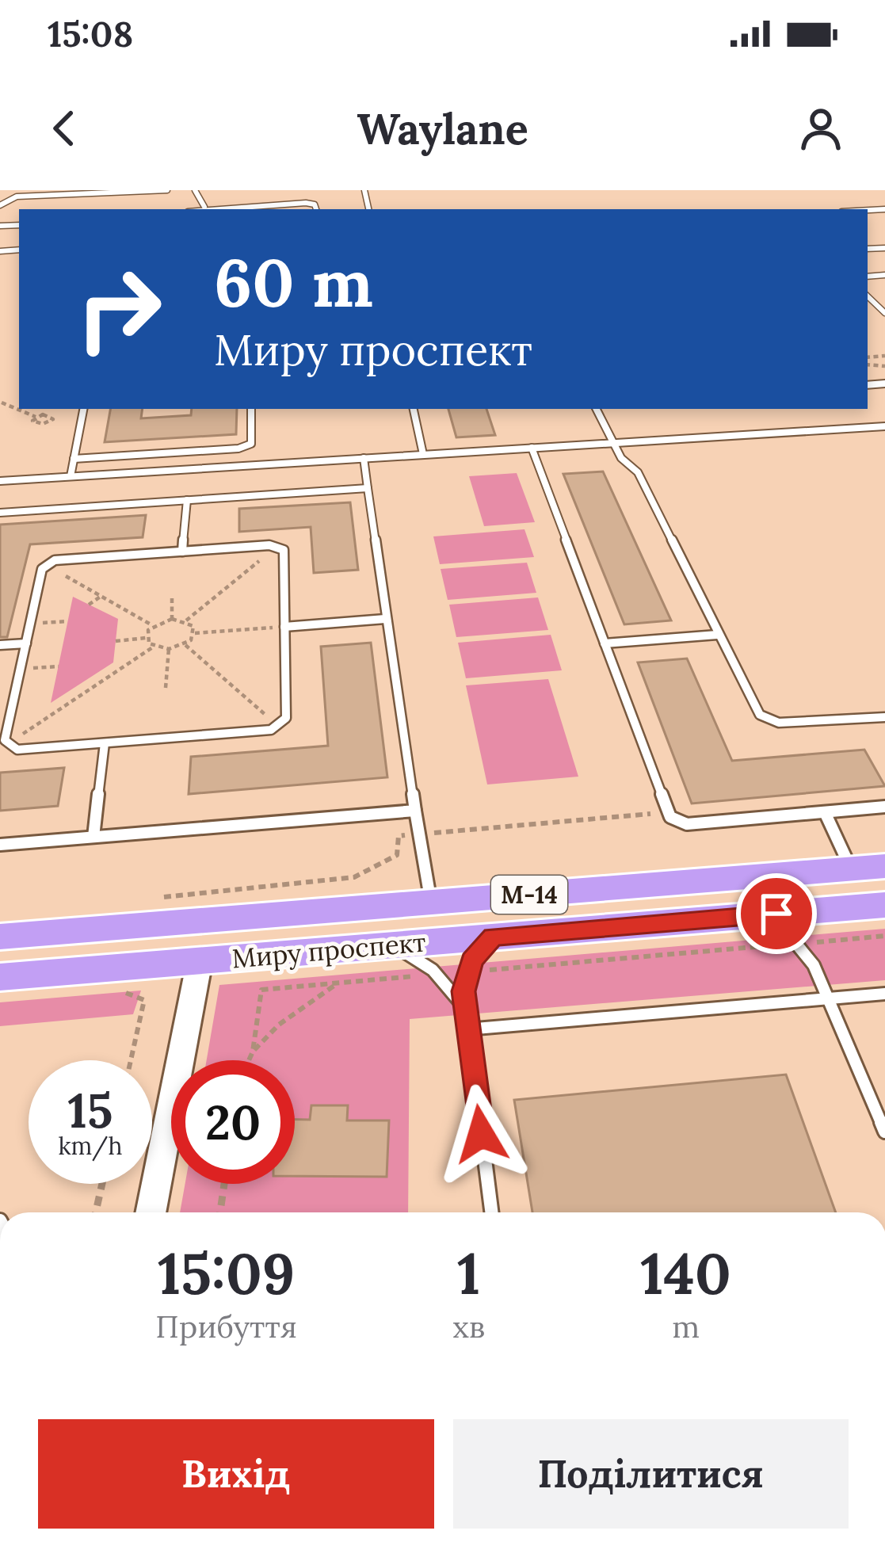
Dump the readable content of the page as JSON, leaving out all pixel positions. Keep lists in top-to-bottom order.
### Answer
{
  "streets": {
    "highway": ["М-14", "Миру проспект"]
  },
  "page": {
    "status": "15:08",
    "header": "Waylane",
    "turn": ["60 m", "Миру проспект"],
    "speed": "15 km/h",
    "limit": "20",
    "eta": [
      "15:09",
      "Прибуття",
      "1",
      "хв",
      "140",
      "m"
    ],
    "buttons": ["Вихід", "Поділитися"]
  }
}
